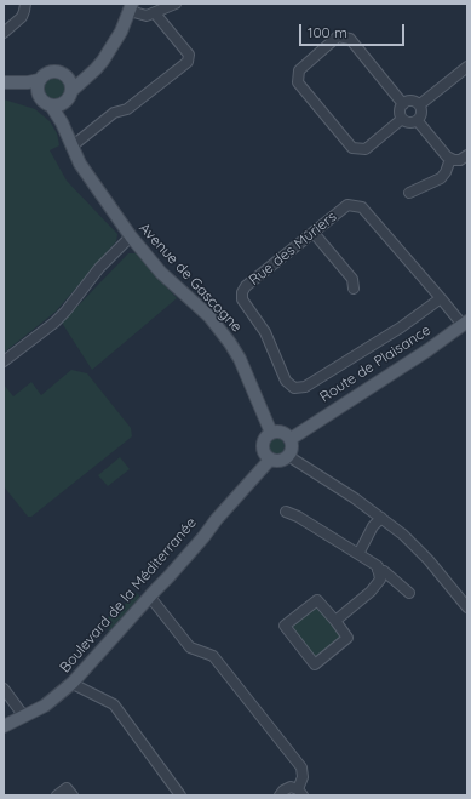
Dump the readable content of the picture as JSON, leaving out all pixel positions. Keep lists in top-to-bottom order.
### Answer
{
  "streets": {
    "main road": ["Avenue de Gascogne", "Route de Plaisance", "Boulevard de la Méditerranée"],
    "street": ["Rue des Mûriers"]
  },
  "crossings": [
    ["Rue des Mûriers", "Route de Plaisance"],
    ["Avenue de Gascogne", "Route de Plaisance"],
    ["Avenue de Gascogne", "Boulevard de la Méditerranée"],
    ["Route de Plaisance", "Boulevard de la Méditerranée"]
  ],
  "scale_bar": "100 m"
}
